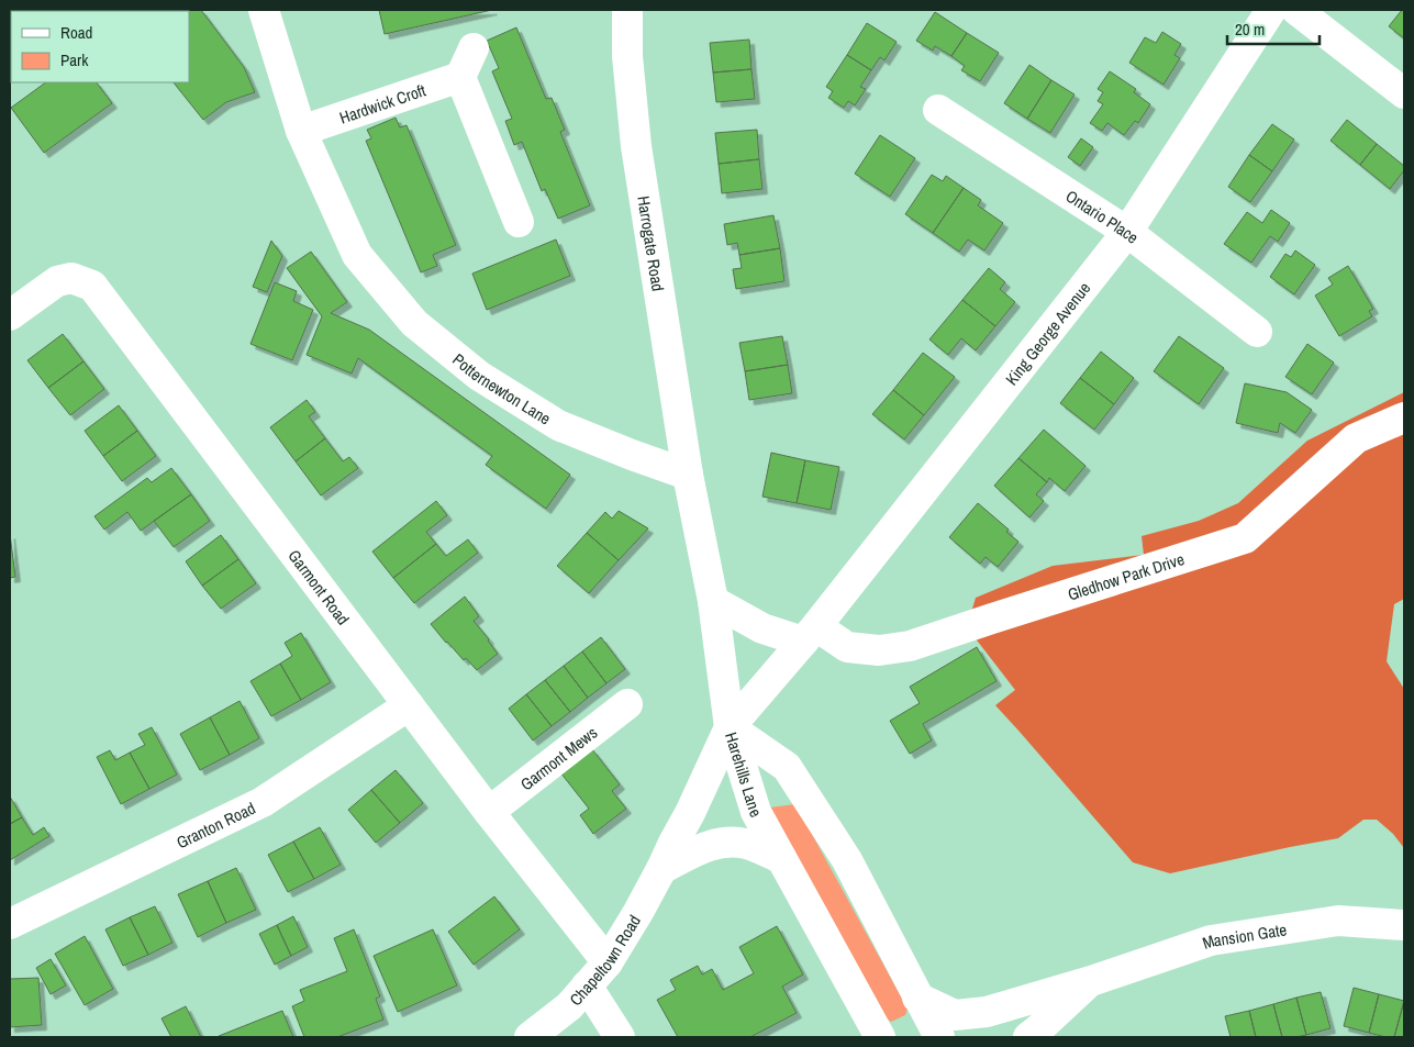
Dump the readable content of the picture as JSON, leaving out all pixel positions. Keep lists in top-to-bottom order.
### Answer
{
  "streets": {
    "street": [
      "Hardwick Croft",
      "Ontario Place",
      "Harrogate Road",
      "King George Avenue",
      "Potternewton Lane",
      "Gledhow Park Drive",
      "Garmont Road",
      "Garmont Mews",
      "Harehills Lane",
      "Granton Road",
      "Mansion Gate",
      "Chapeltown Road"
    ]
  },
  "crossings": [
    ["Hardwick Croft", "Potternewton Lane"],
    ["Ontario Place", "King George Avenue"],
    ["Harrogate Road", "Potternewton Lane"],
    ["King George Avenue", "Gledhow Park Drive"],
    ["King George Avenue", "Harehills Lane"],
    ["King George Avenue", "Chapeltown Road"],
    ["Garmont Road", "Garmont Mews"],
    ["Garmont Road", "Granton Road"],
    ["Garmont Road", "Chapeltown Road"],
    ["Harehills Lane", "Mansion Gate"],
    ["Harehills Lane", "Chapeltown Road"]
  ],
  "legend": ["Road", "Park"],
  "scale_bar": "20 m"
}
